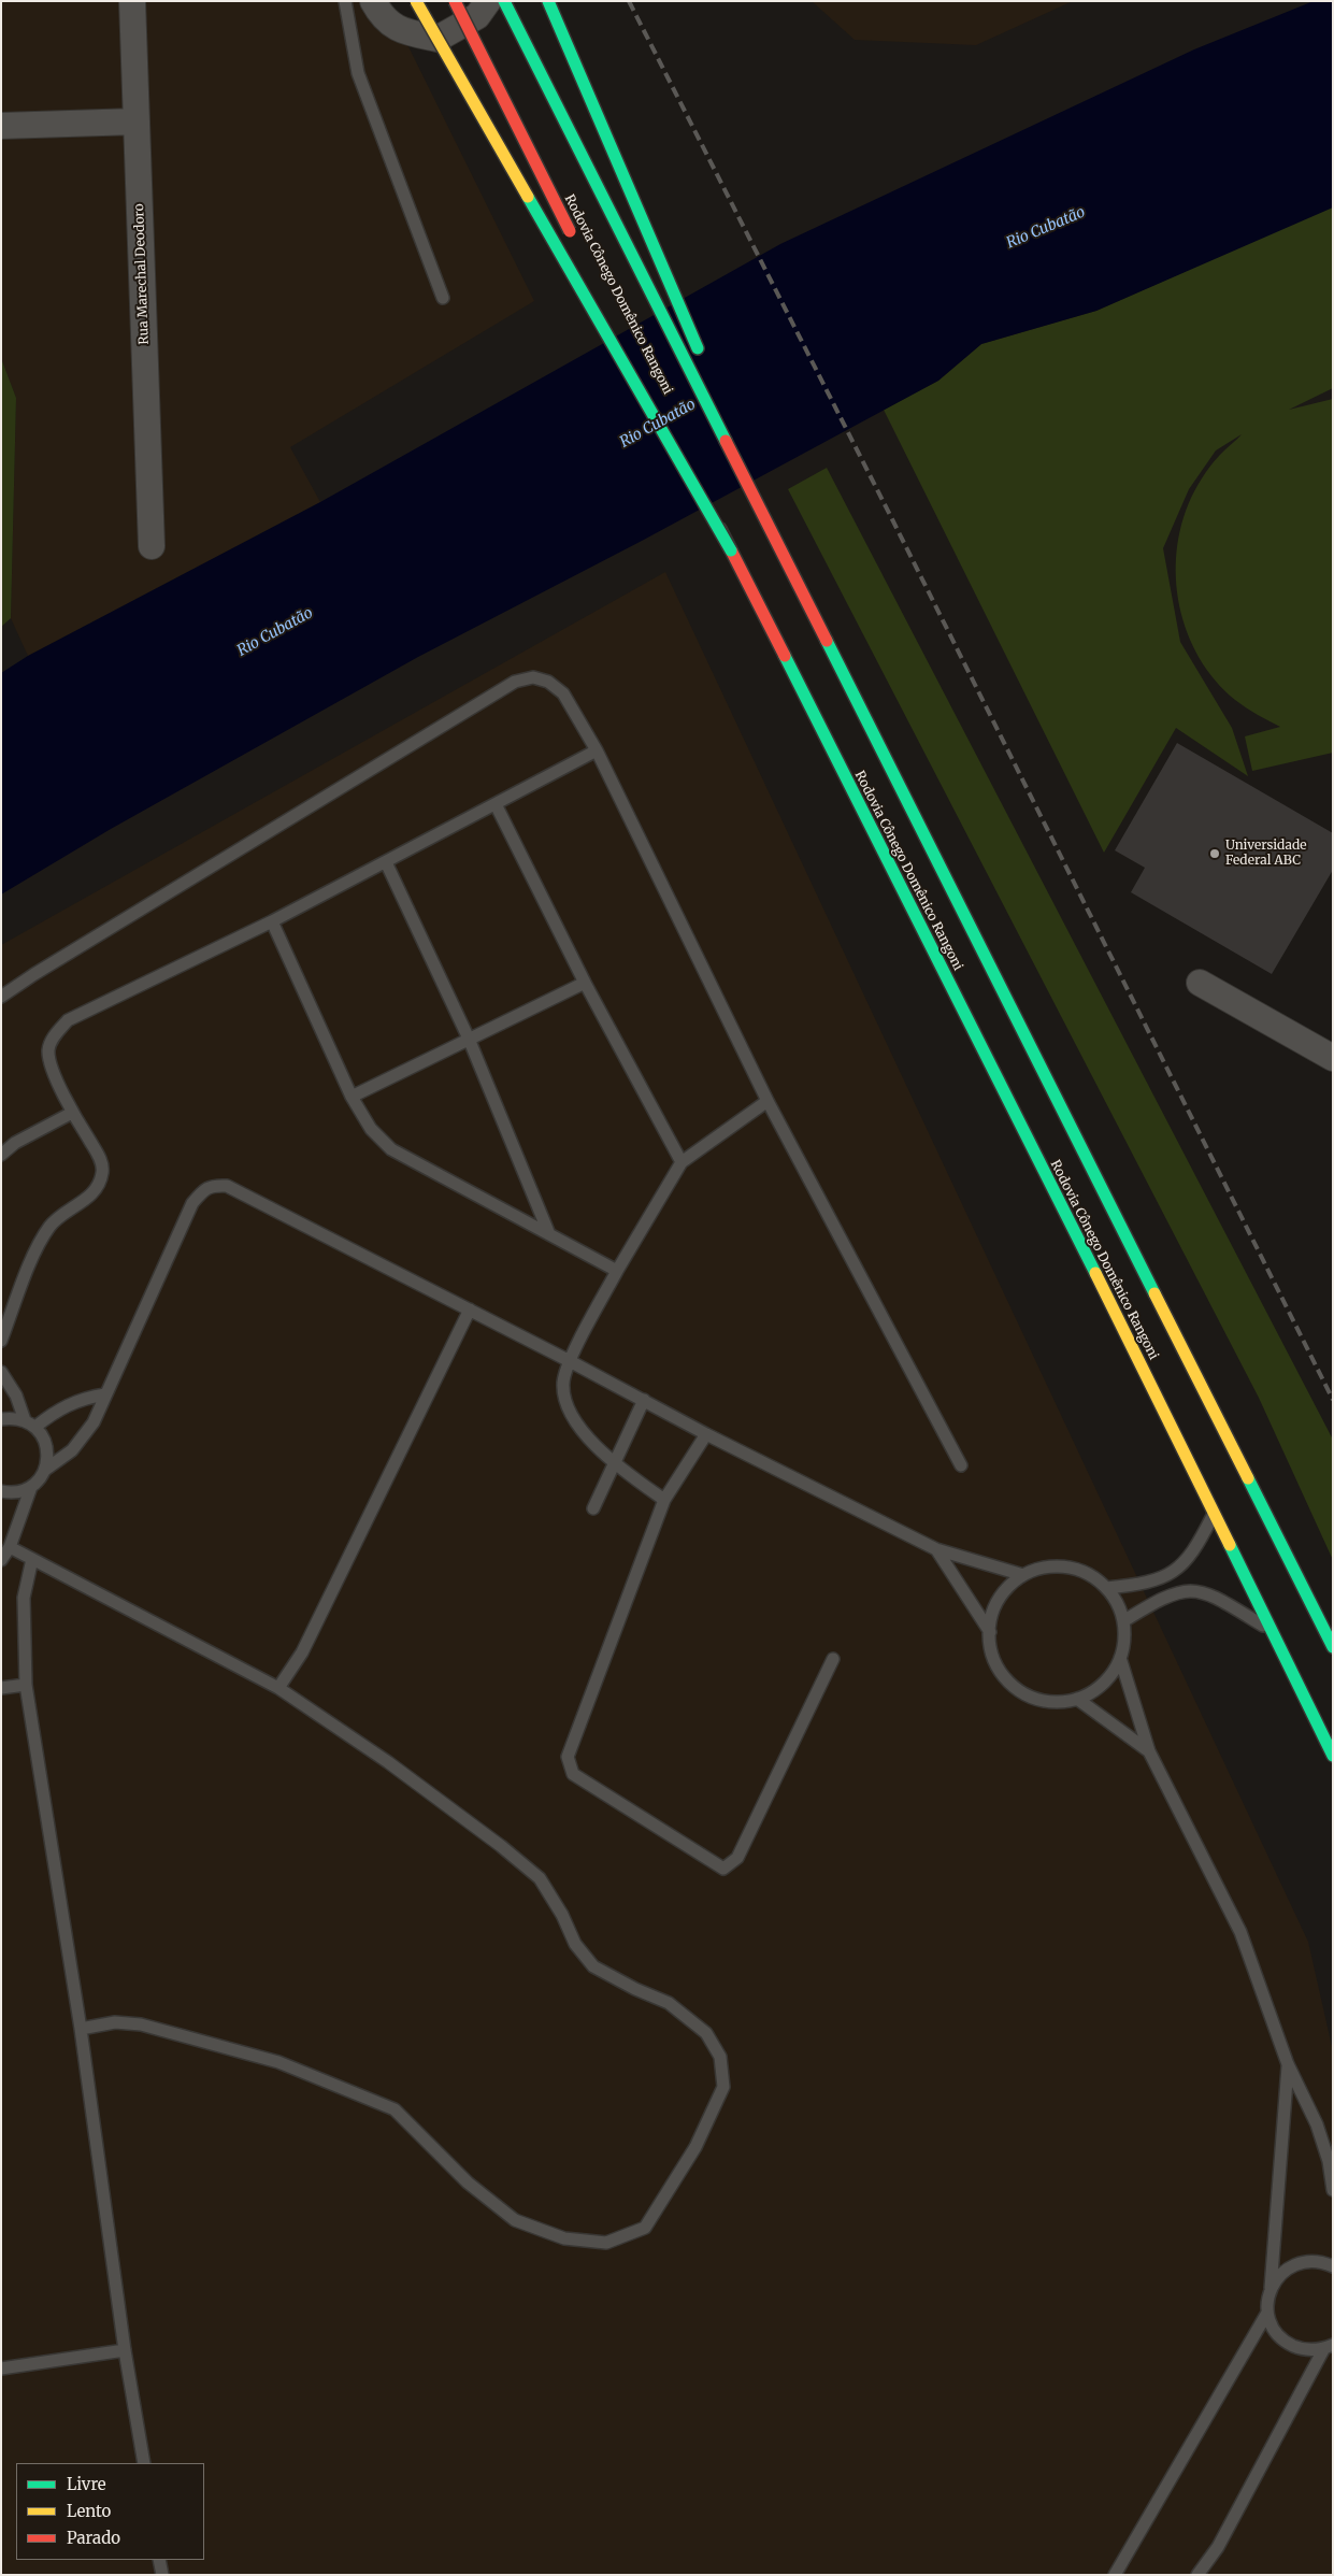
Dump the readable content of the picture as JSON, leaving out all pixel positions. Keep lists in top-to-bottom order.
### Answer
{
  "streets": {
    "highway": ["Rodovia Cônego Domênico Rangoni"],
    "street": ["Rua Marechal Deodoro"]
  },
  "water": ["Rio Cubatão"],
  "places": ["Universidade Federal ABC"],
  "legend": ["Livre", "Lento", "Parado"]
}
